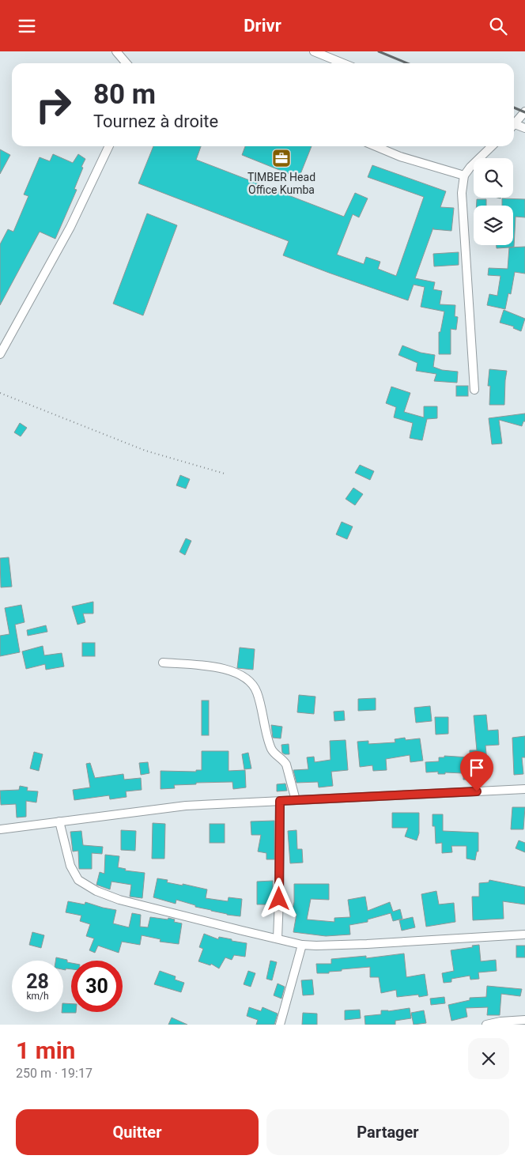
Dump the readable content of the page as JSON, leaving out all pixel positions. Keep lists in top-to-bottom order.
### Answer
{
  "places": {
    "office": ["TIMBER Head Office Kumba"]
  },
  "page": {
    "header": "Drivr",
    "turn": ["80 m", "Tournez à droite"],
    "speed": "28 km/h",
    "limit": "30",
    "heading": ["1 min", "250 m · 19:17"],
    "buttons": ["Quitter", "Partager"]
  }
}
